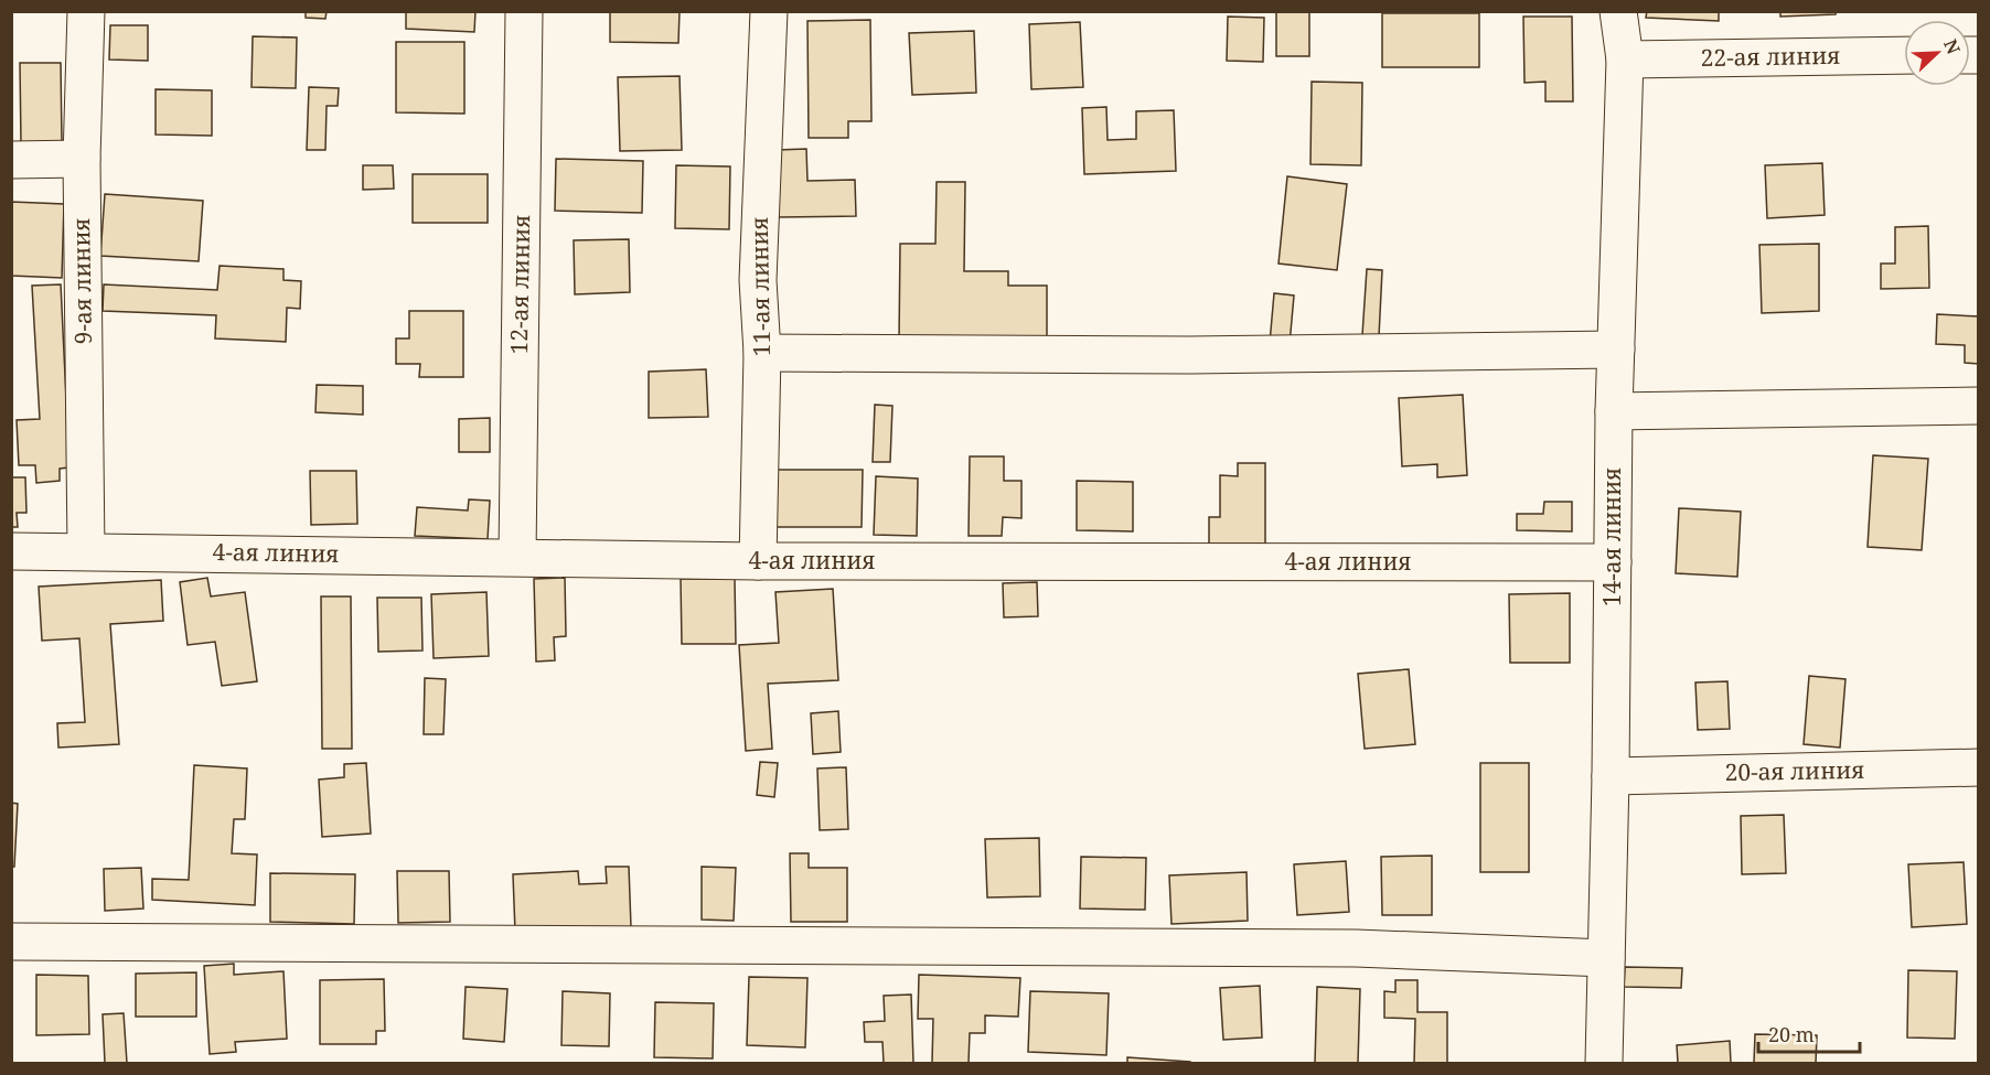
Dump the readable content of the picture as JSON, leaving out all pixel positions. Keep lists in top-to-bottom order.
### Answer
{
  "streets": {
    "street": [
      "22-ая линия",
      "9-ая линия",
      "12-ая линия",
      "11-ая линия",
      "14-ая линия",
      "4-ая линия",
      "20-ая линия"
    ]
  },
  "crossings": [
    ["22-ая линия", "14-ая линия"],
    ["9-ая линия", "4-ая линия"],
    ["12-ая линия", "4-ая линия"],
    ["11-ая линия", "4-ая линия"],
    ["14-ая линия", "4-ая линия"],
    ["14-ая линия", "20-ая линия"]
  ],
  "scale_bar": "20 m",
  "north": "top right"
}
